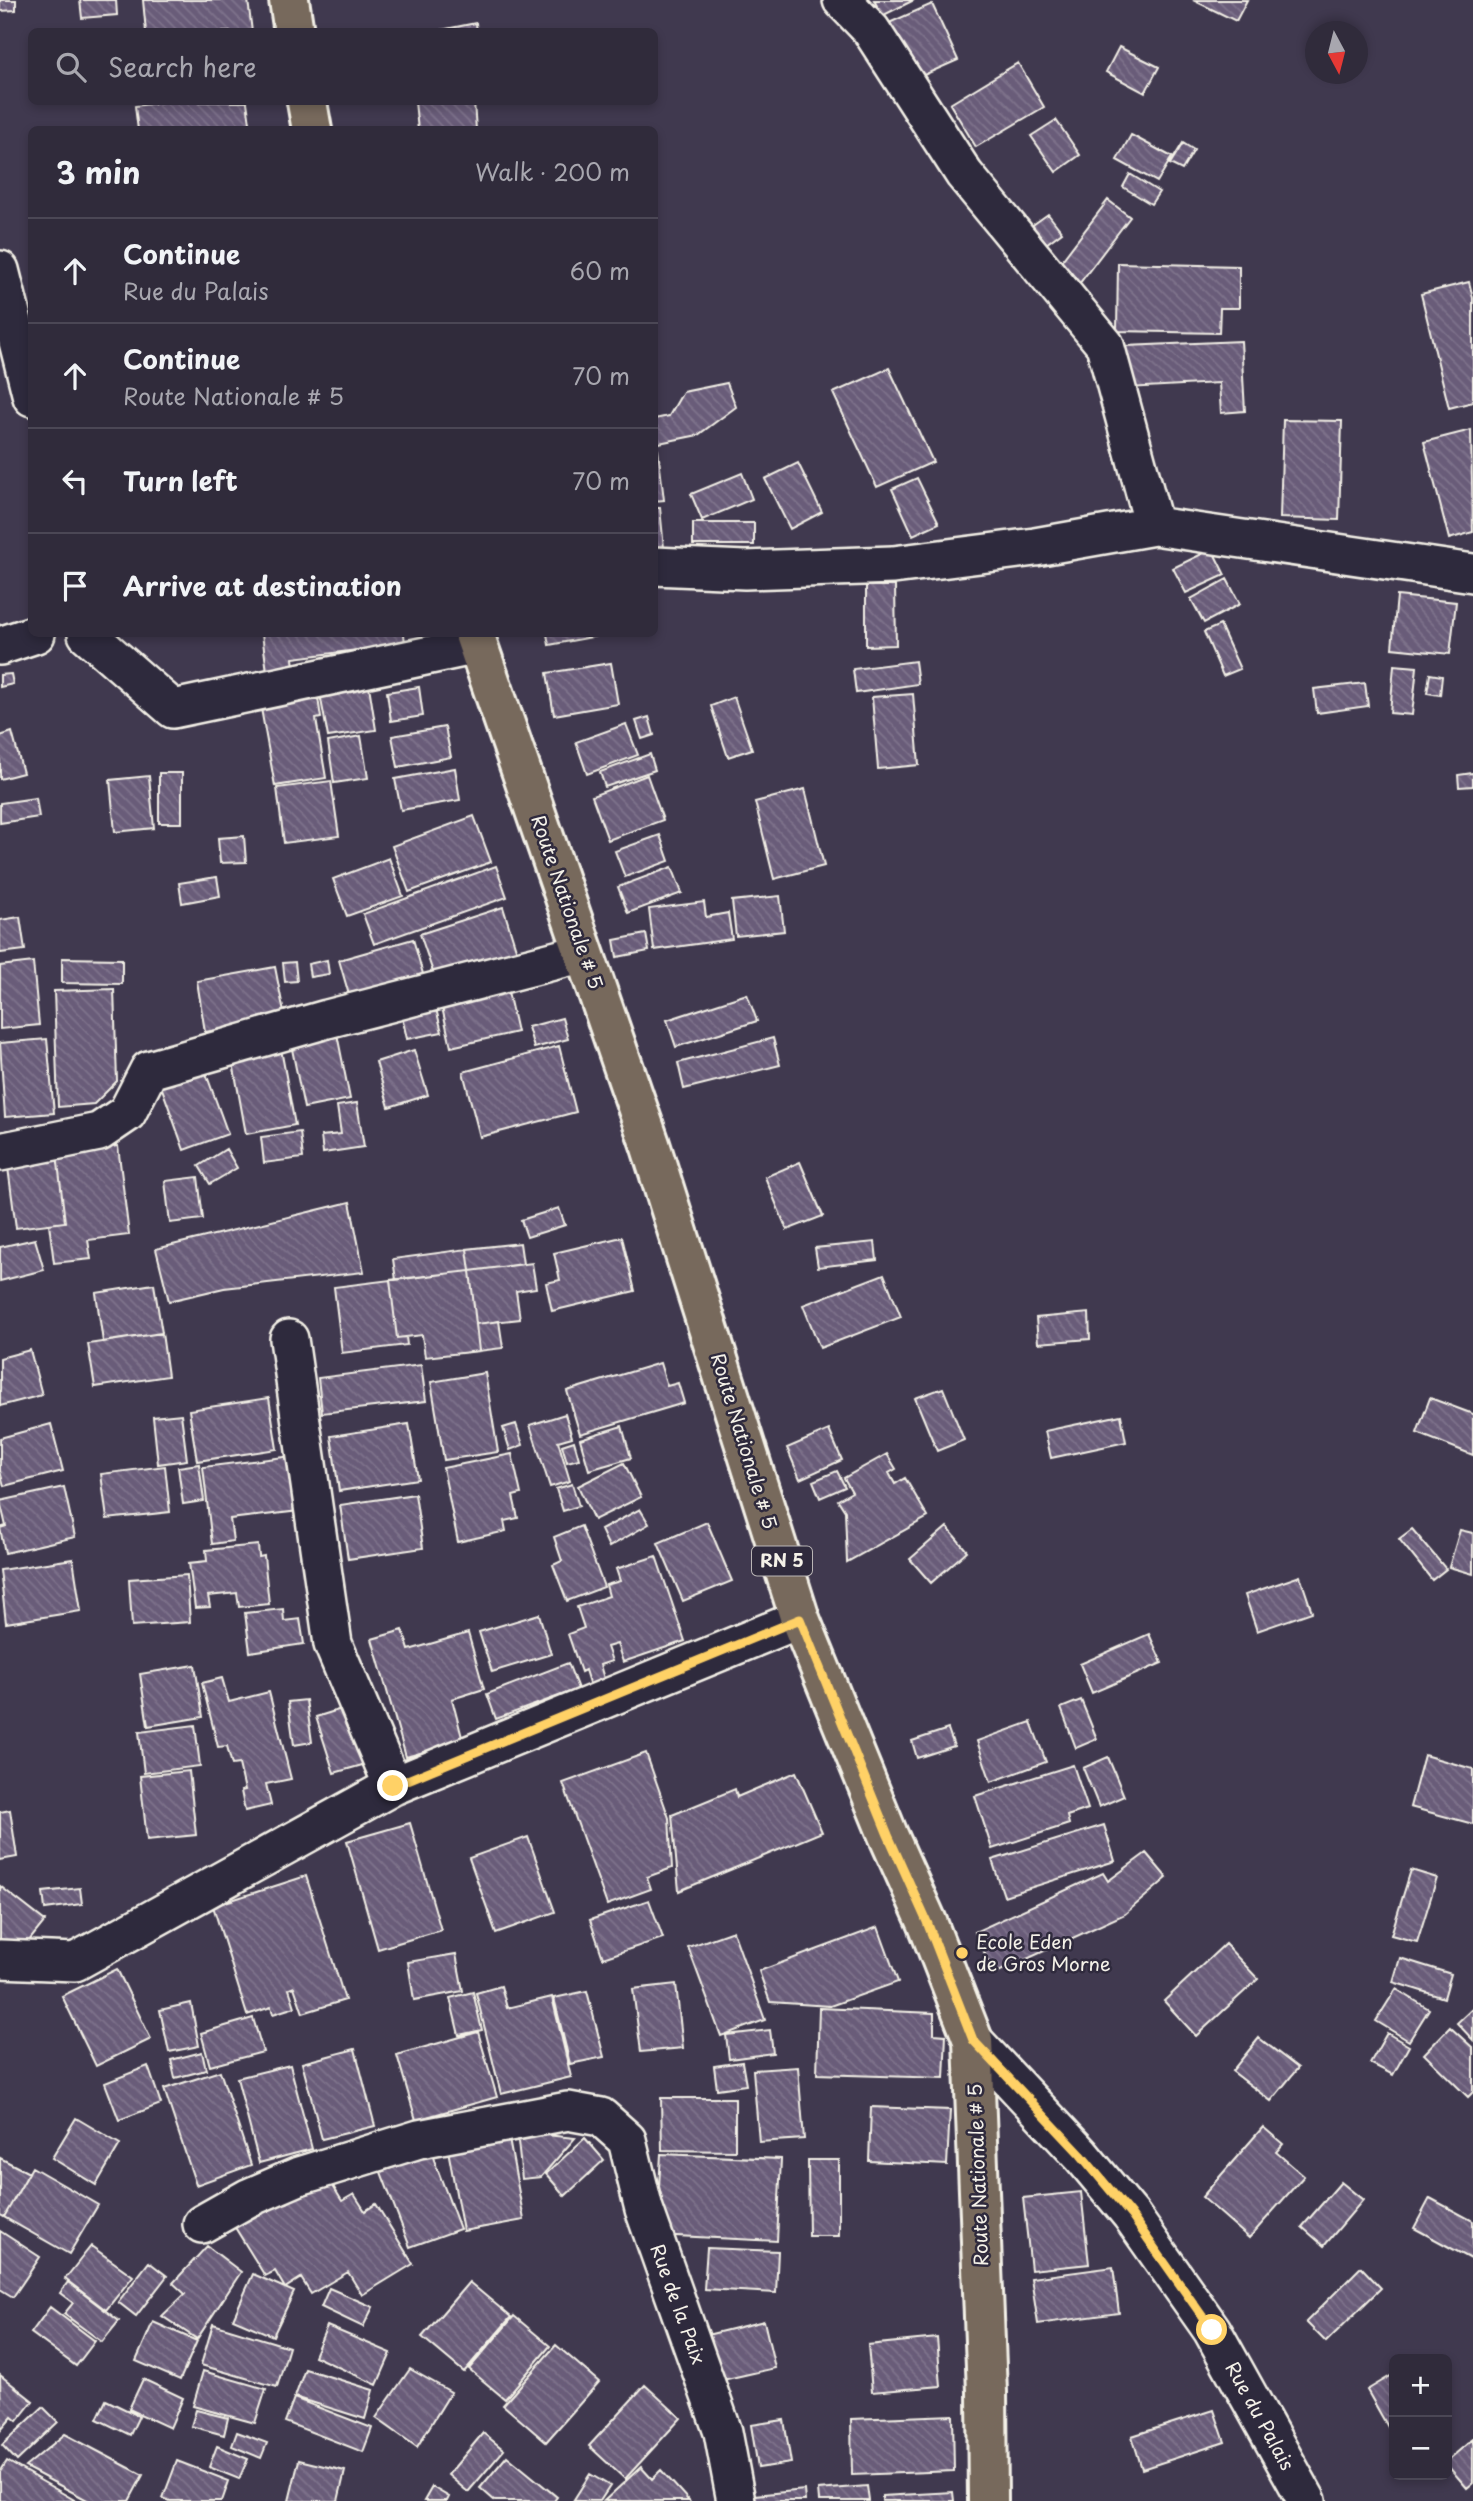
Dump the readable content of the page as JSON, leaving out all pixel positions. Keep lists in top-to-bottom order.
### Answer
{
  "streets": {
    "main road": ["Route Nationale # 5", "RN 5"],
    "street": ["Rue de la Paix", "Rue du Palais"]
  },
  "crossings": [
    ["Route Nationale # 5", "Rue du Palais"]
  ],
  "places": ["Ecole Eden de Gros Morne"],
  "north": "bottom",
  "page": {
    "search": "Search here",
    "heading": ["3 min", "Walk · 200 m"],
    "list": [
      ["Continue", "Rue du Palais", "60 m"],
      ["Continue", "Route Nationale # 5", "70 m"],
      ["Turn left", "70 m"],
      "Arrive at destination"
    ],
    "map_buttons": ["+", "−"]
  }
}
